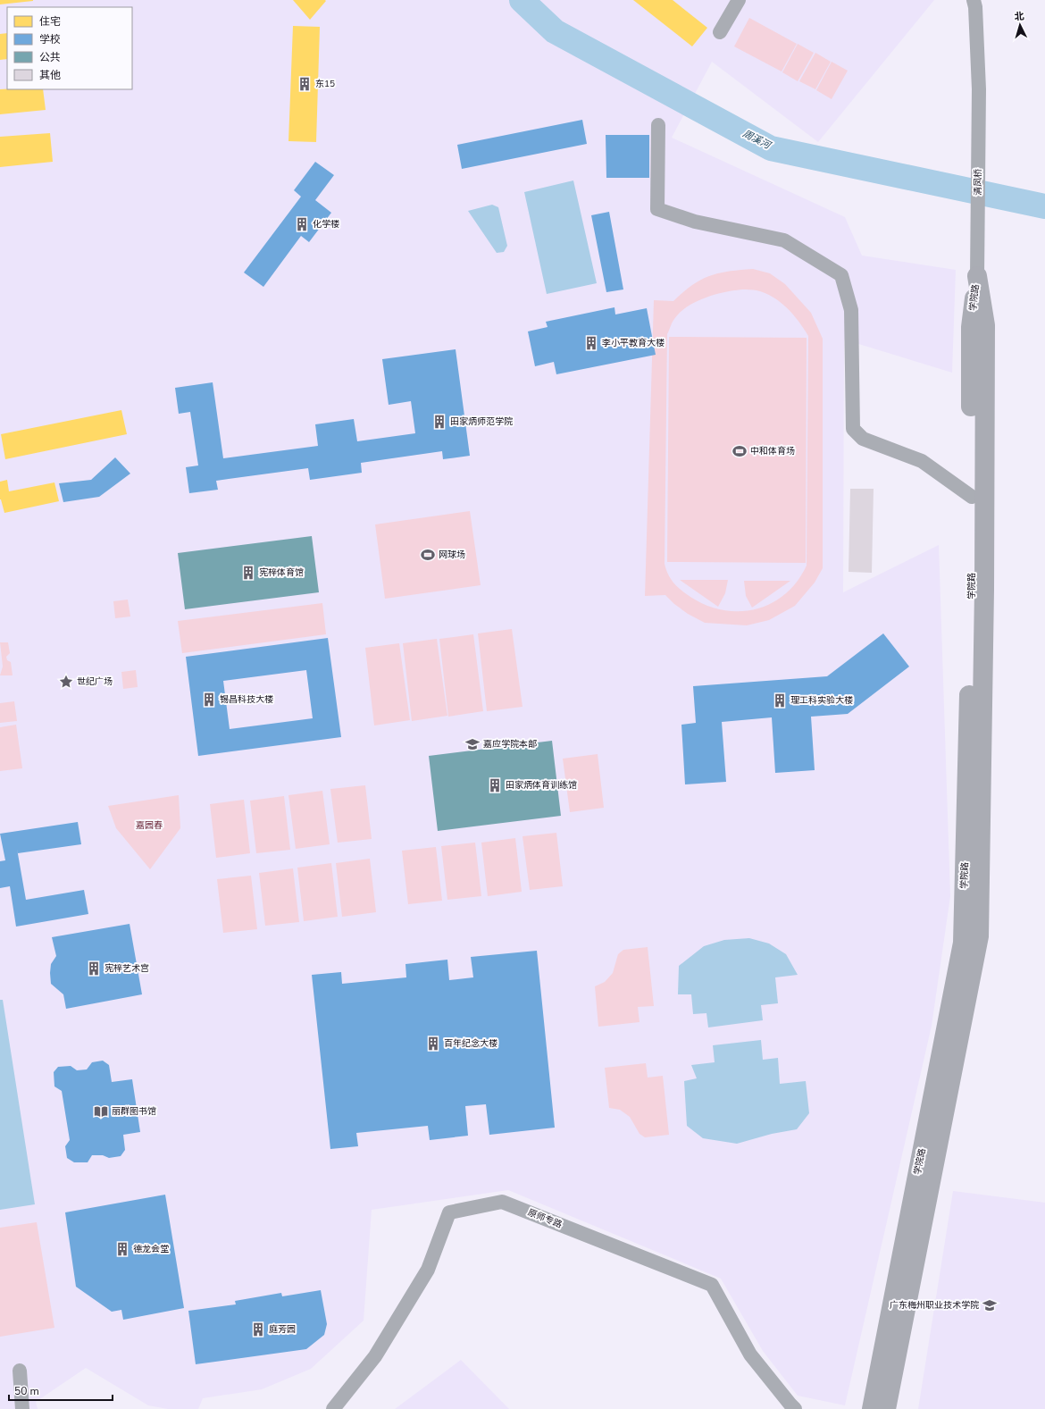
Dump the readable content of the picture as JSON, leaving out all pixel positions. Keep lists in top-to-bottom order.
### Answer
{
  "streets": {
    "street": ["清凤桥", "学院路", "原师专路"]
  },
  "crossings": [
    ["清凤桥", "学院路"]
  ],
  "water": ["周溪河"],
  "parks": ["嘉园春"],
  "places": {
    "building": [
      "东15",
      "化学楼",
      "李小平教育大楼",
      "田家炳师范学院",
      "宪梓体育馆",
      "锡昌科技大楼",
      "理工科实验大楼",
      "田家炳体育训练馆",
      "宪梓艺术宫",
      "百年纪念大楼",
      "德龙会堂",
      "庭芳园"
    ],
    "sports": ["中和体育场", "网球场"],
    "place": ["世纪广场"],
    "school or university": ["嘉应学院本部", "广东梅州职业技术学院"],
    "library": ["丽群图书馆"]
  },
  "legend": [
    "住宅",
    "学校",
    "公共",
    "其他"
  ],
  "scale_bar": "50 m",
  "north": "top"
}
